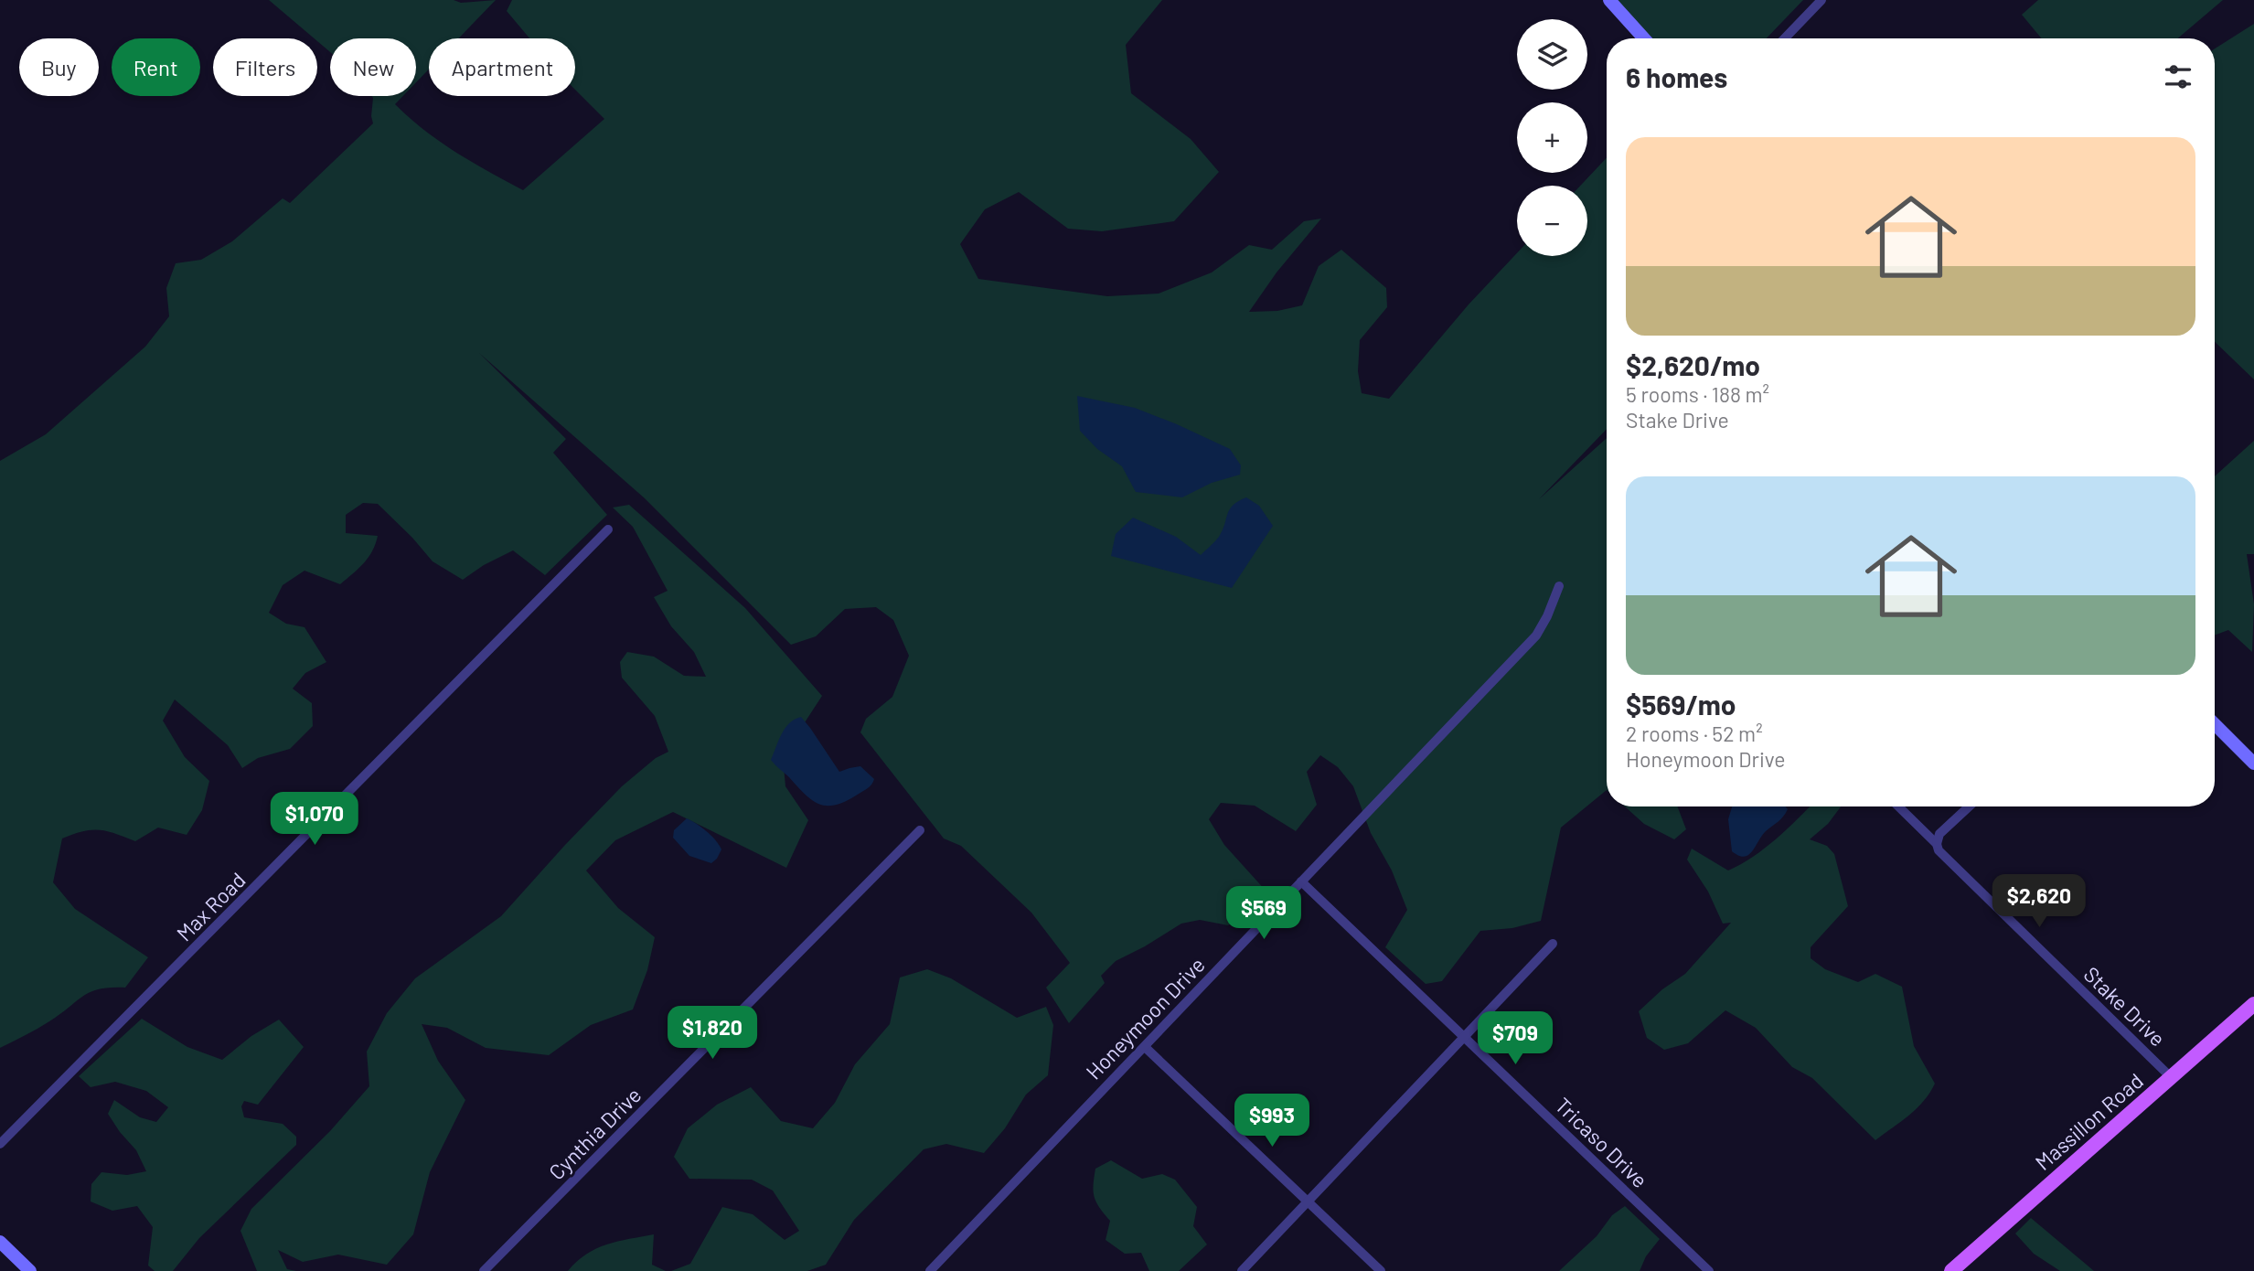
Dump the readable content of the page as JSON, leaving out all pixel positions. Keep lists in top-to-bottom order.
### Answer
{
  "streets": {
    "main road": ["Massillon Road"],
    "street": [
      "Max Road",
      "Stake Drive",
      "Honeymoon Drive",
      "Cynthia Drive",
      "Tricaso Drive"
    ]
  },
  "crossings": [
    ["Stake Drive", "Massillon Road"],
    ["Honeymoon Drive", "Tricaso Drive"]
  ],
  "page": {
    "map_buttons": ["+", "−"],
    "chip": [
      "Buy",
      "Rent",
      "Filters",
      "New",
      "Apartment"
    ],
    "heading": "6 homes",
    "list": [
      {
        "name": "$2,620/mo",
        "note": "5 rooms · 188 m² · Stake Drive"
      },
      {
        "name": "$569/mo",
        "note": "2 rooms · 52 m² · Honeymoon Drive"
      }
    ],
    "price": [
      "$1,070",
      "$2,620",
      "$569",
      "$1,820",
      "$709",
      "$993"
    ]
  }
}
